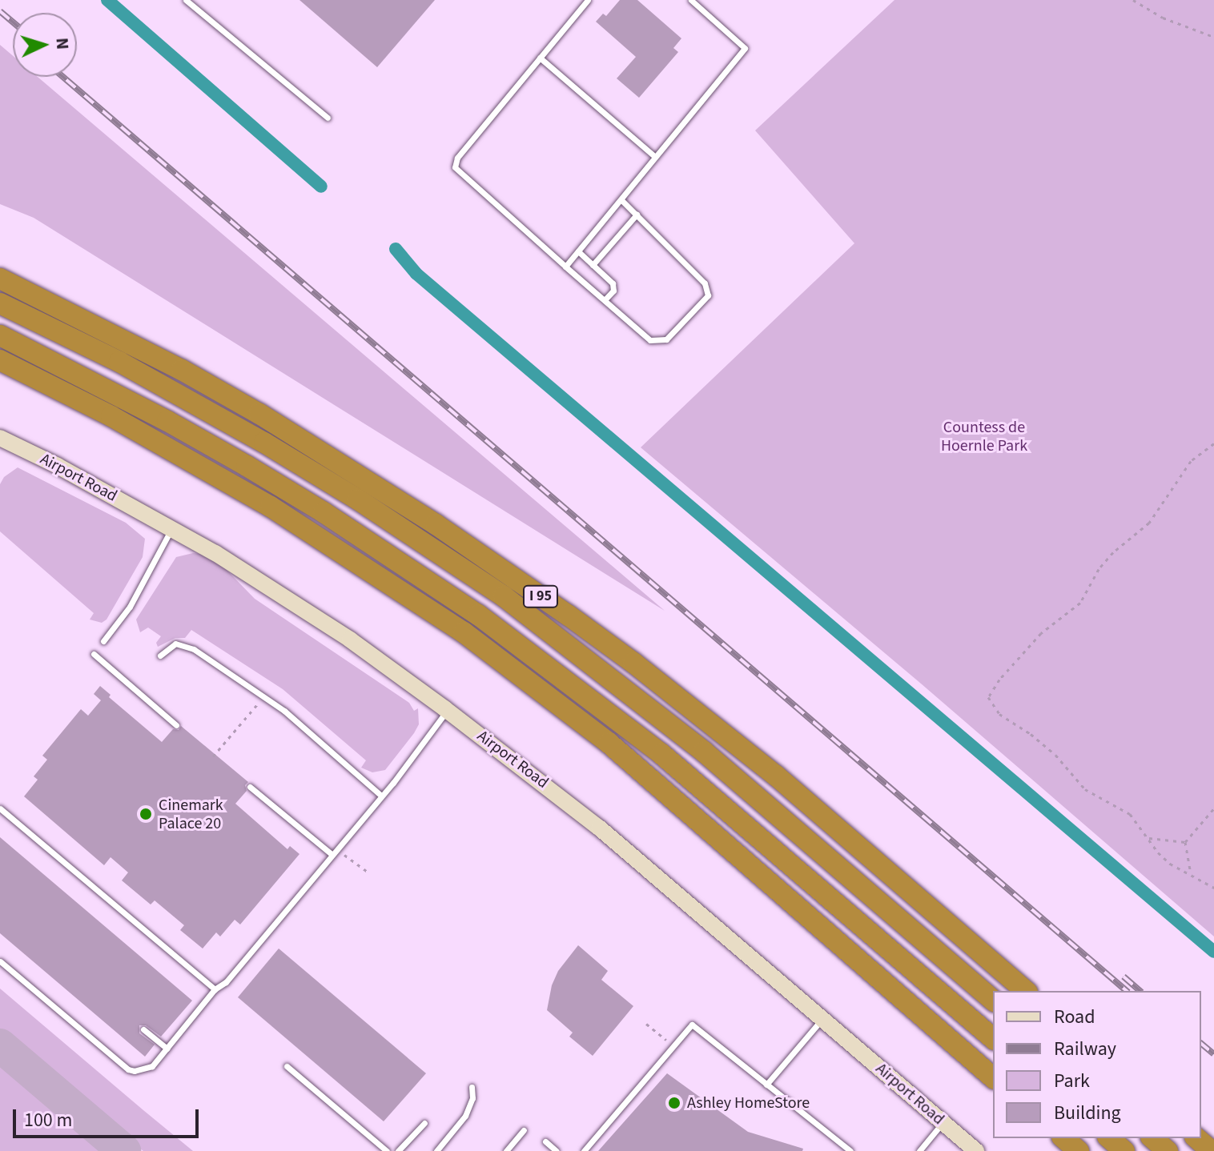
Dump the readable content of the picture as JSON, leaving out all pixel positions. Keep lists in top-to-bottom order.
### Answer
{
  "streets": {
    "highway": ["I 95"],
    "street": ["Airport Road"]
  },
  "parks": ["Countess de Hoernle Park"],
  "places": ["Cinemark Palace 20", "Ashley HomeStore"],
  "legend": [
    "Road",
    "Railway",
    "Park",
    "Building"
  ],
  "scale_bar": "100 m",
  "north": "right"
}
